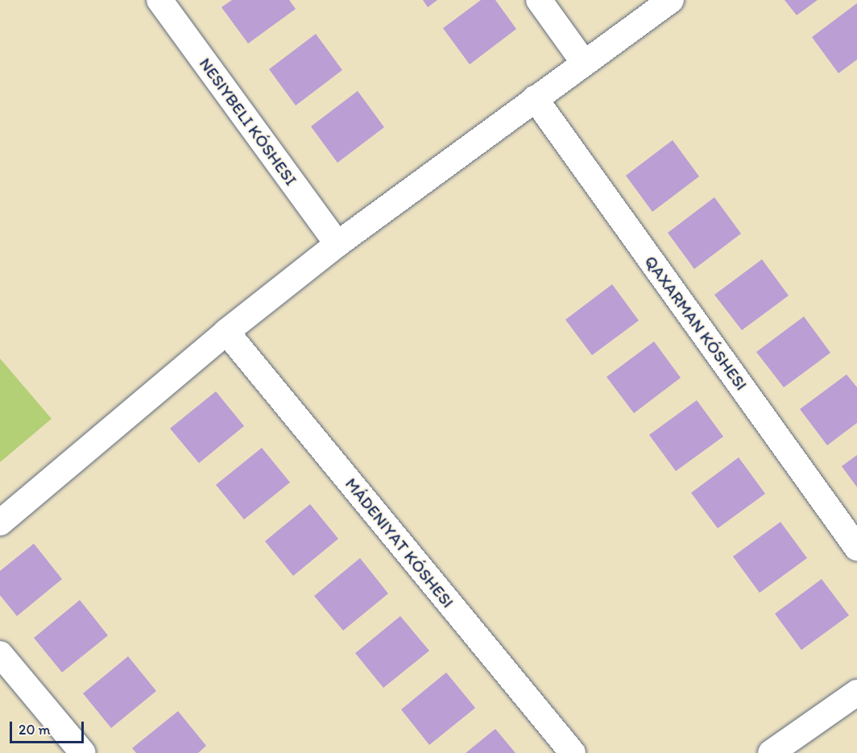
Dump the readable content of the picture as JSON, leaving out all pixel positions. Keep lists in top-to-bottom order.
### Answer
{
  "streets": {
    "street": ["NESIYBELI KÓSHESI", "QAXARMAN KÓSHESI", "MÁDENIYAT KÓSHESI"]
  },
  "scale_bar": "20 m"
}
